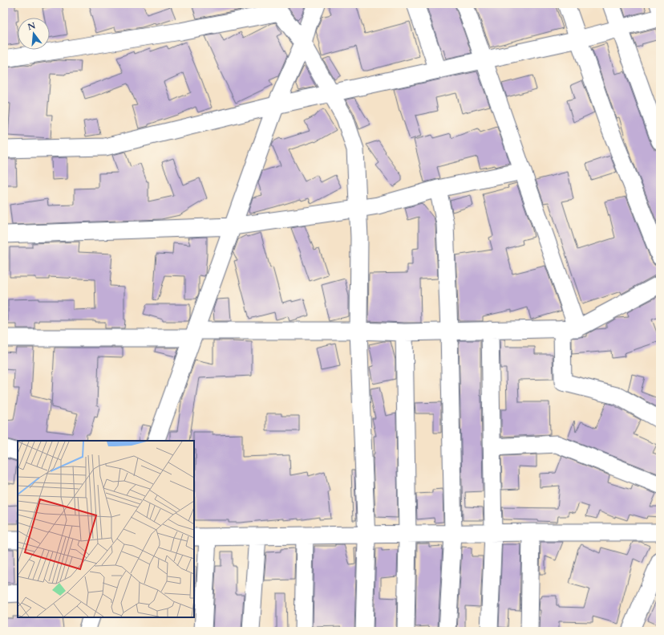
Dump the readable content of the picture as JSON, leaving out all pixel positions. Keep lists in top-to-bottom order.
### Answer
{
  "north": "top"
}
